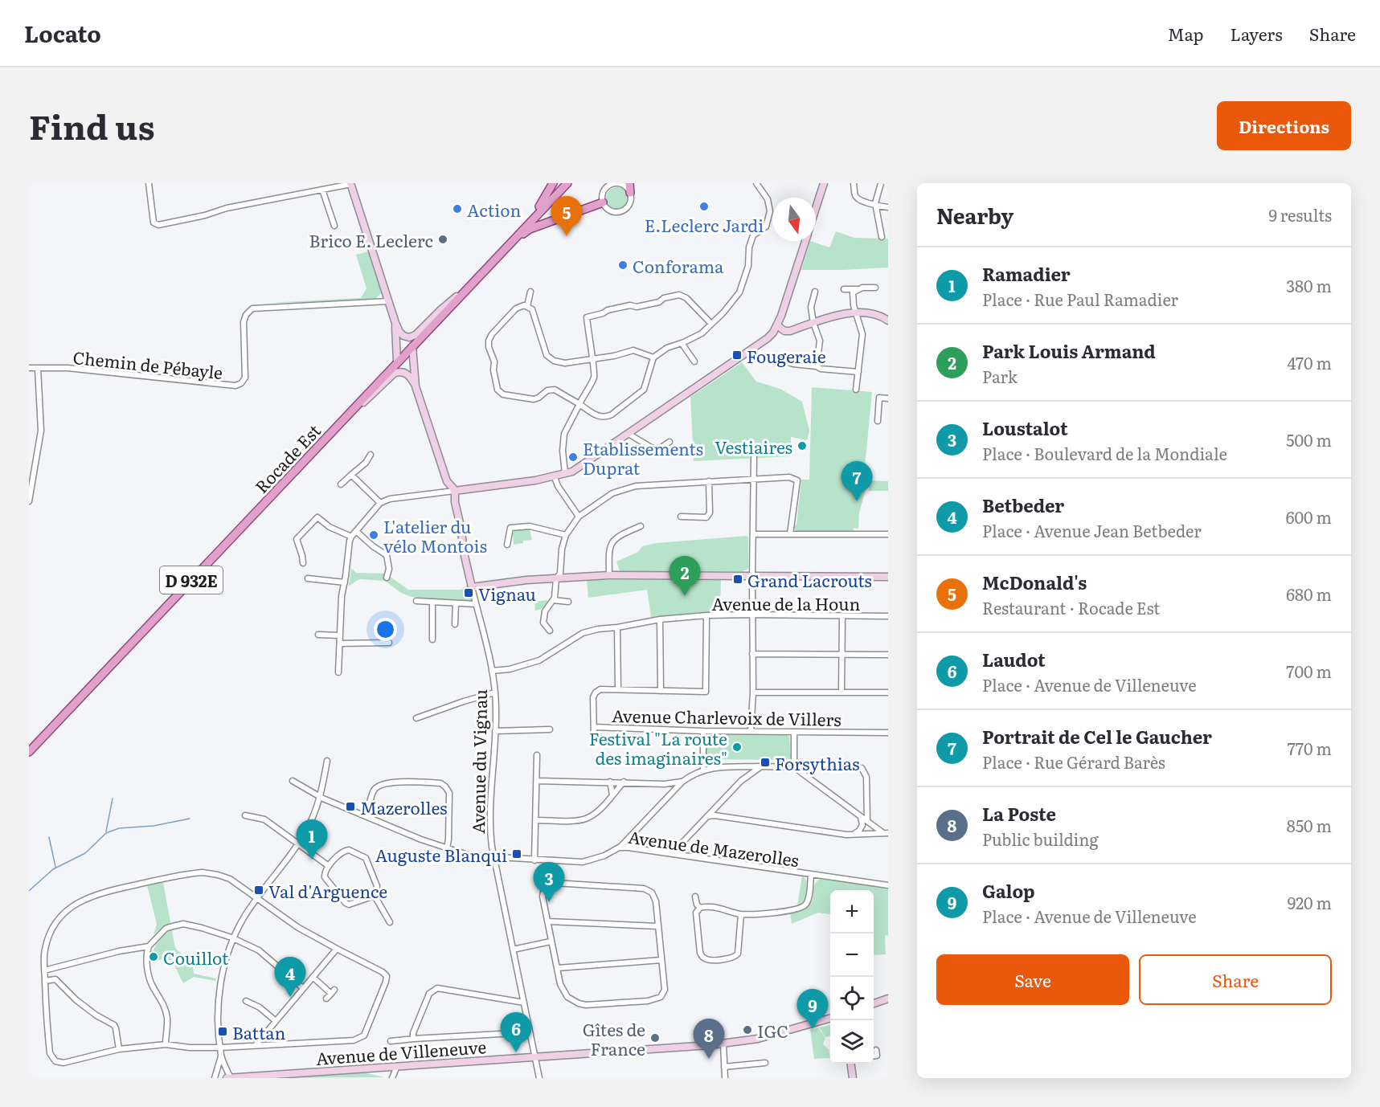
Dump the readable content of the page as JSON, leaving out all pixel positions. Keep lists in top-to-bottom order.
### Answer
{
  "streets": {
    "main road": ["Rocade Est", "D 932E"],
    "street": [
      "Chemin de Pébayle",
      "Avenue de la Houn",
      "Avenue Charlevoix de Villers",
      "Avenue du Vignau",
      "Avenue de Mazerolles",
      "Avenue de Villeneuve"
    ]
  },
  "crossings": [
    ["Rocade Est", "Avenue du Vignau"],
    ["Avenue de la Houn", "Avenue du Vignau"],
    ["Avenue du Vignau", "Avenue de Mazerolles"],
    ["Avenue du Vignau", "Avenue de Villeneuve"]
  ],
  "places": {
    "other": [
      "E.Leclerc Jardi",
      "Action",
      "Brico E. Leclerc",
      "Conforama",
      "Vestiaires",
      "Etablissements Duprat",
      "L'atelier du vélo Montois",
      "Festival \"La route des imaginaires\"",
      "Couillot",
      "IGC",
      "Gîtes de France"
    ],
    "transit": [
      "Fougeraie",
      "Grand Lacrouts",
      "Vignau",
      "Forsythias",
      "Mazerolles",
      "Auguste Blanqui",
      "Val d'Arguence",
      "Battan"
    ]
  },
  "north": "bottom",
  "page": {
    "header": "Locato",
    "nav": ["Map", "Layers", "Share"],
    "title": "Find us",
    "buttons": [
      "Directions",
      ["Save", "Share"]
    ],
    "heading": ["Nearby", "9 results"],
    "pins": [
      "5",
      "7",
      "2",
      "1",
      "3",
      "4",
      "9",
      "6",
      "8"
    ],
    "list": [
      {
        "mark": "1",
        "name": "Ramadier",
        "note": "Place · Rue Paul Ramadier",
        "value": "380 m"
      },
      {
        "mark": "2",
        "name": "Park Louis Armand",
        "note": "Park",
        "value": "470 m"
      },
      {
        "mark": "3",
        "name": "Loustalot",
        "note": "Place · Boulevard de la Mondiale",
        "value": "500 m"
      },
      {
        "mark": "4",
        "name": "Betbeder",
        "note": "Place · Avenue Jean Betbeder",
        "value": "600 m"
      },
      {
        "mark": "5",
        "name": "McDonald's",
        "note": "Restaurant · Rocade Est",
        "value": "680 m"
      },
      {
        "mark": "6",
        "name": "Laudot",
        "note": "Place · Avenue de Villeneuve",
        "value": "700 m"
      },
      {
        "mark": "7",
        "name": "Portrait de Cel le Gaucher",
        "note": "Place · Rue Gérard Barès",
        "value": "770 m"
      },
      {
        "mark": "8",
        "name": "La Poste",
        "note": "Public building",
        "value": "850 m"
      },
      {
        "mark": "9",
        "name": "Galop",
        "note": "Place · Avenue de Villeneuve",
        "value": "920 m"
      }
    ],
    "map_buttons": ["+", "−"]
  }
}
